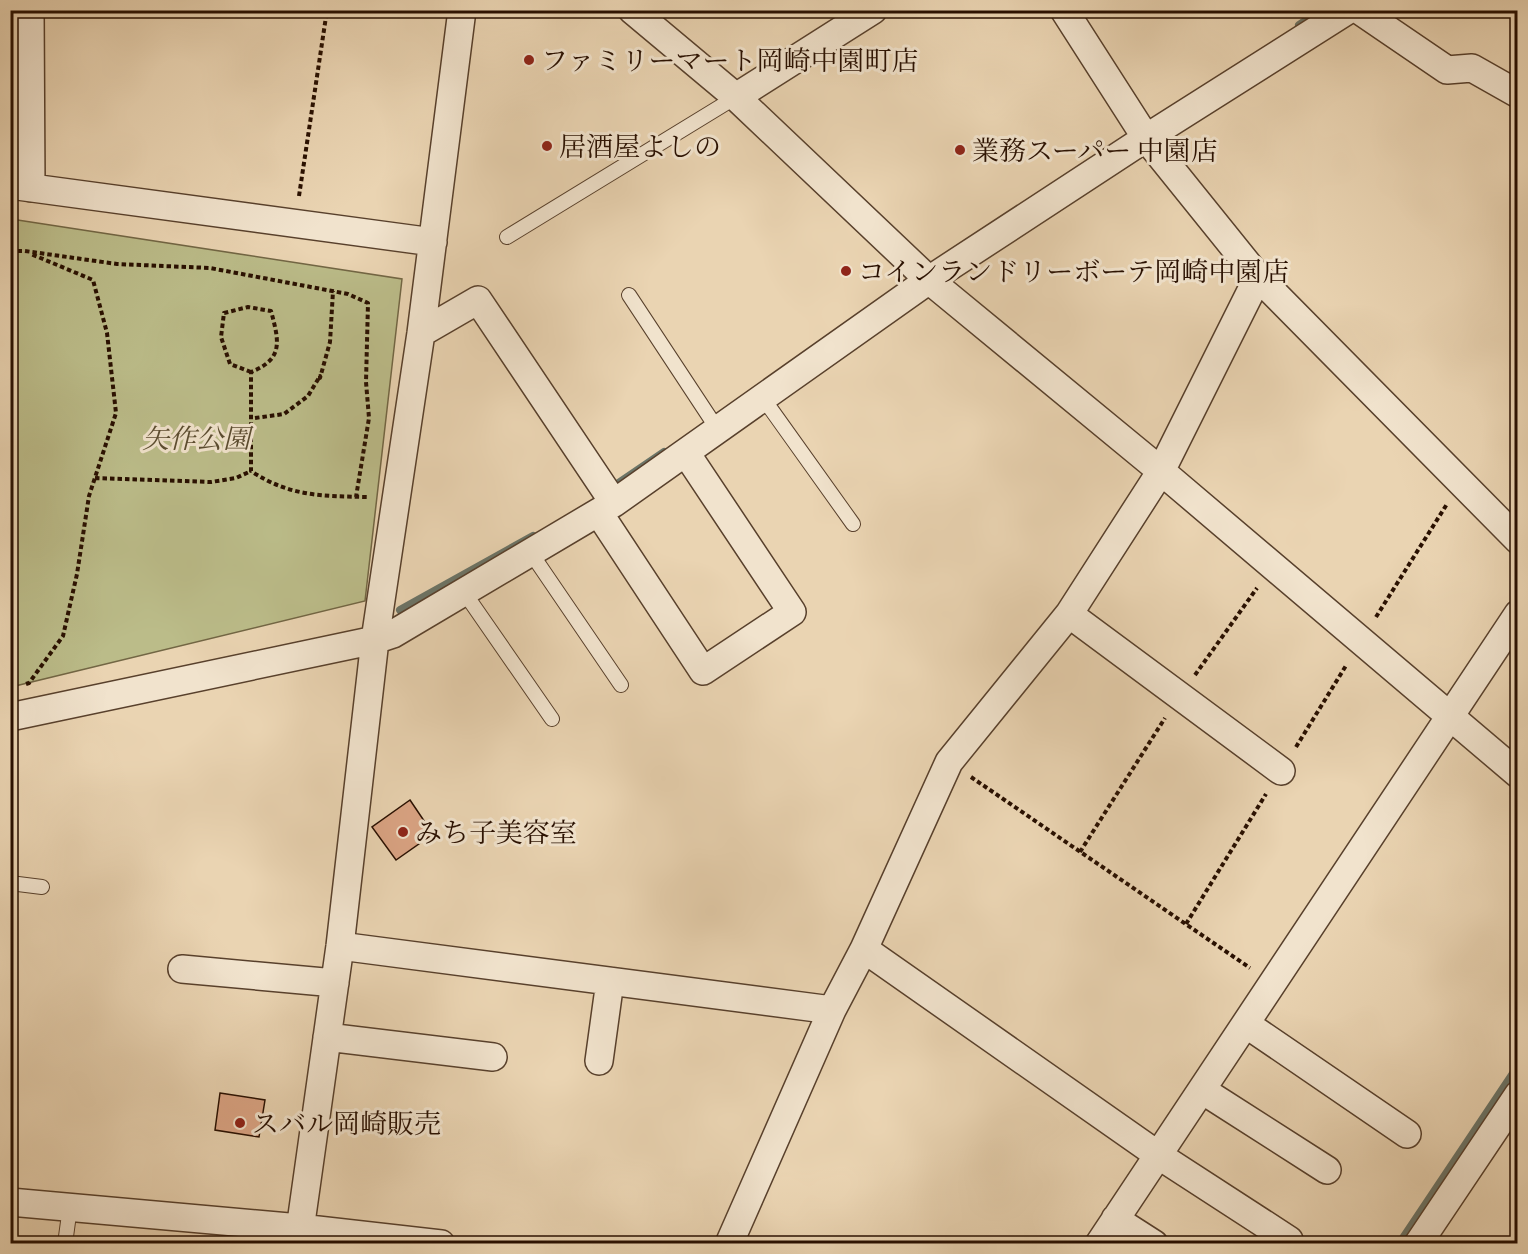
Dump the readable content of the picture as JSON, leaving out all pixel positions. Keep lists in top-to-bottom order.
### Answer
{
  "parks": ["矢作公園"],
  "places": [
    "ファミリーマート岡崎中園町店",
    "居酒屋よしの",
    "業務スーパー 中園店",
    "コインランドリーボーテ岡崎中園店",
    "みち子美容室",
    "スバル岡崎販売"
  ]
}
